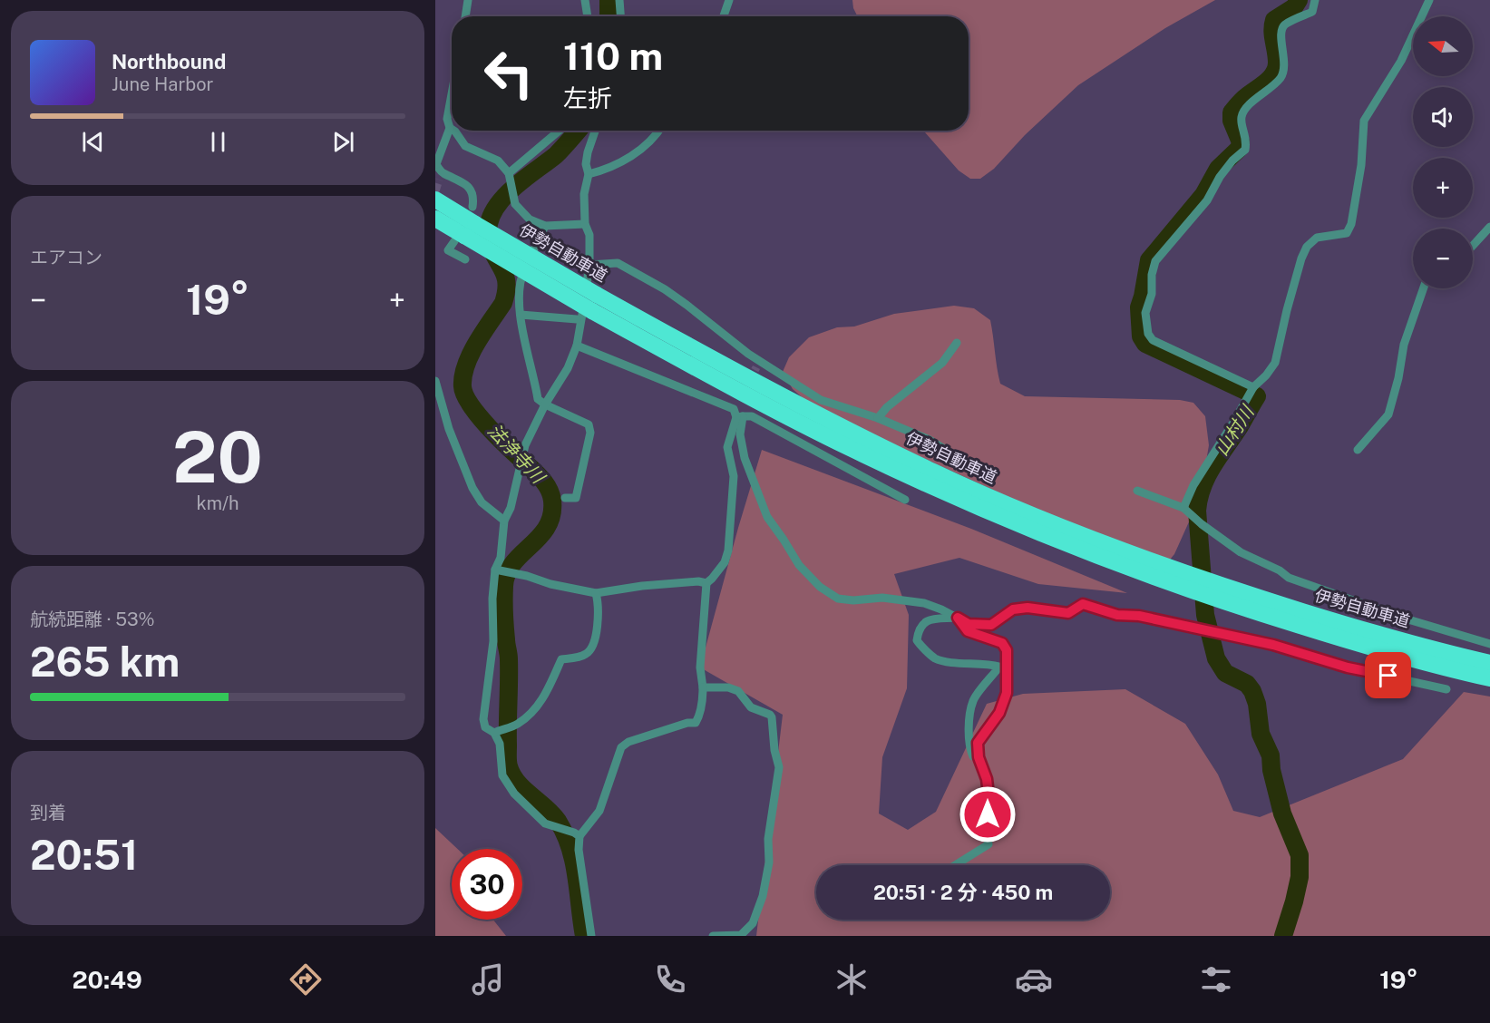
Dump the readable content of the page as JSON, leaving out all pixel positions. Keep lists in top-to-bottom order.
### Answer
{
  "streets": {
    "highway": ["伊勢自動車道"]
  },
  "water": ["山村川", "法浄寺川"],
  "north": "left",
  "page": {
    "map_buttons": ["+", "−"],
    "turn": ["110 m", "左折"],
    "song": ["Northbound", "June Harbor"],
    "tile": [
      "エアコン",
      ["20", "km/h"],
      ["航続距離 · 53%", "265 km"],
      ["到着", "20:51"]
    ],
    "heat": ["−", "19°", "+"],
    "limit": "30",
    "trip": "20:51 · 2 分 · 450 m",
    "tabs": ["20:49", "19°"]
  }
}
